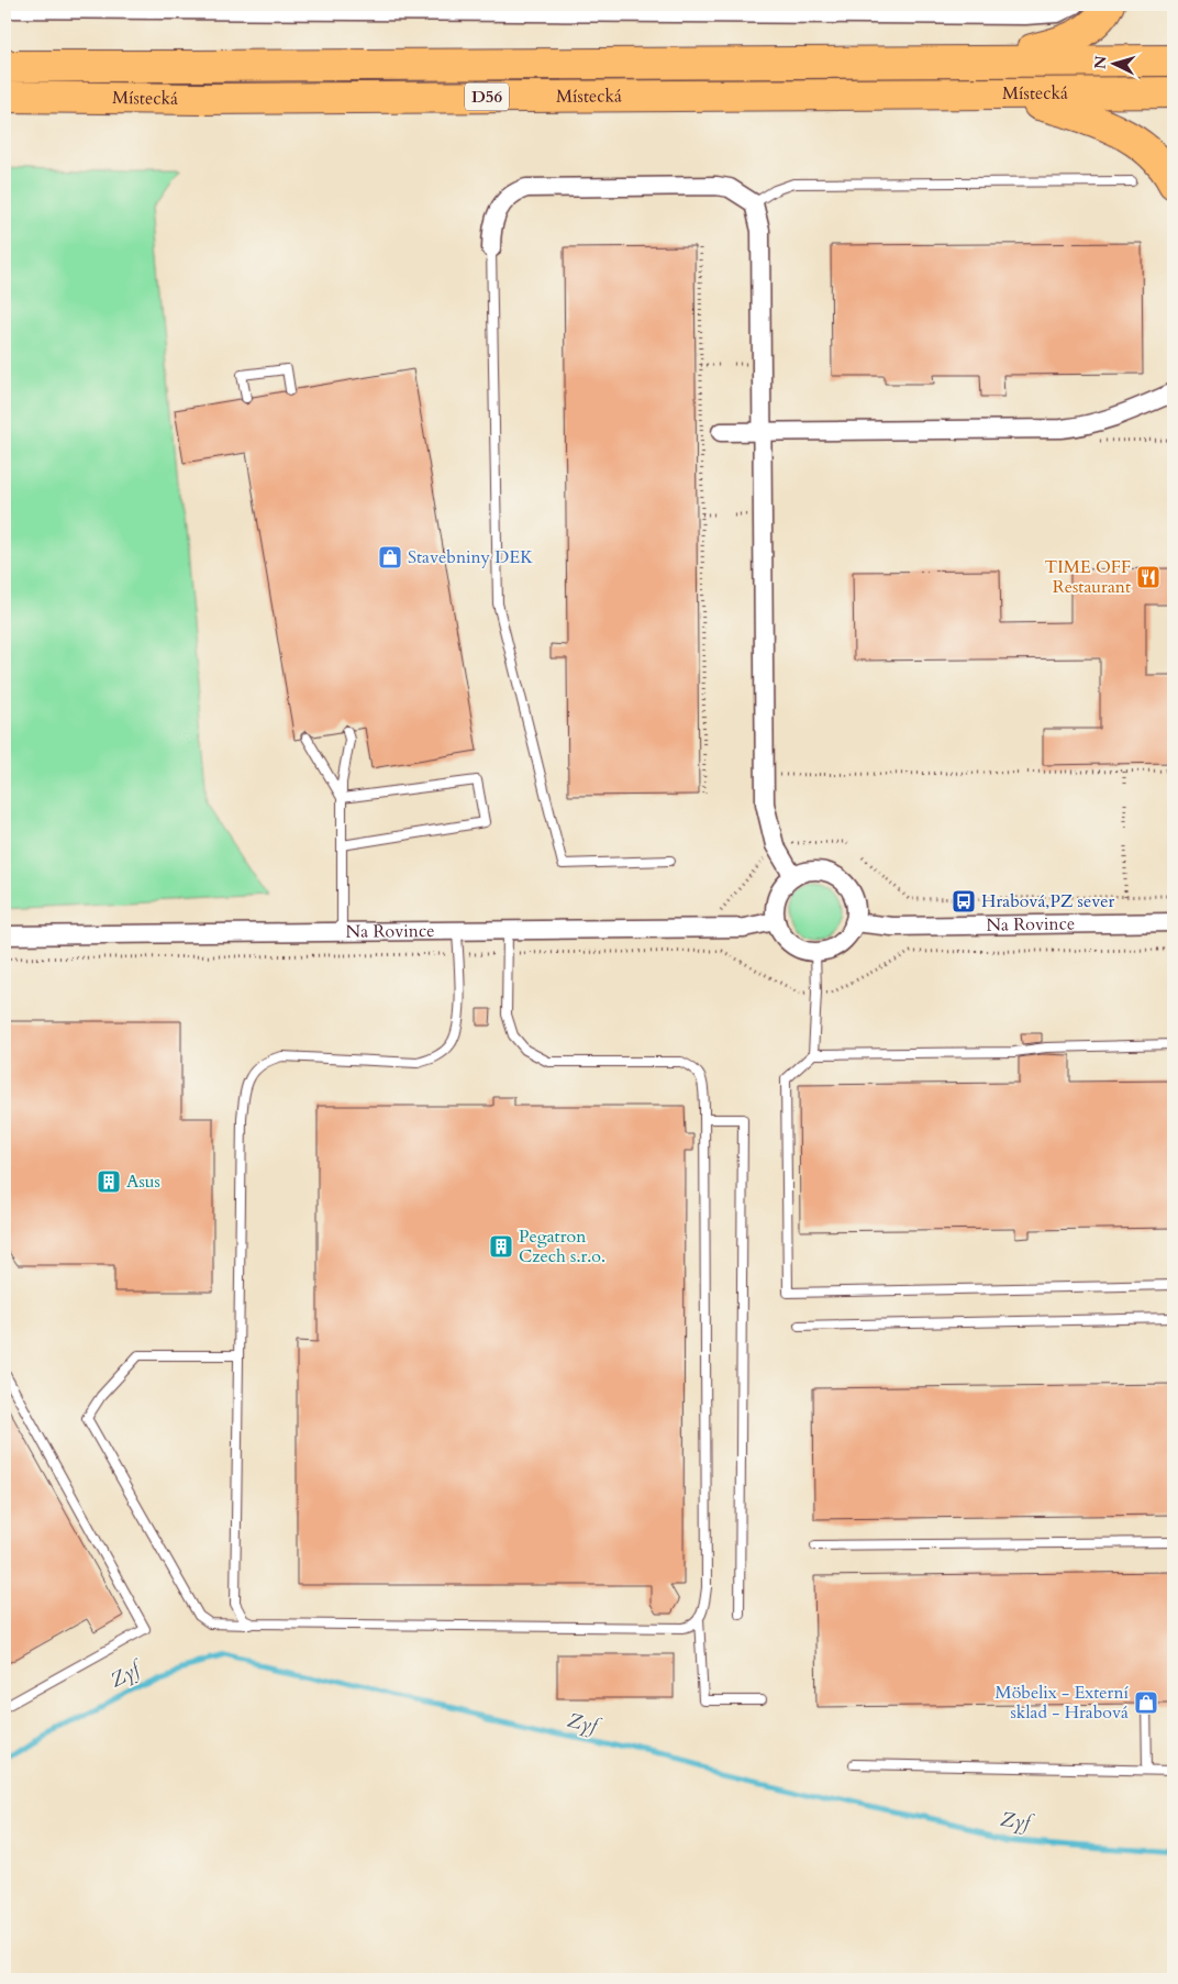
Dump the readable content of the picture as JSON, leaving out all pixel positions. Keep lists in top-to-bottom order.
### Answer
{
  "streets": {
    "highway": ["Místecká", "D56"],
    "street": ["Na Rovince"]
  },
  "water": ["Zyf"],
  "places": {
    "shop": ["Stavebniny DEK", "Möbelix - Externí sklad - Hrabová"],
    "restaurant": ["TIME OFF Restaurant"],
    "bus stop": ["Hrabová,PZ sever"],
    "building": ["Asus", "Pegatron Czech s.r.o."]
  },
  "north": "left"
}
